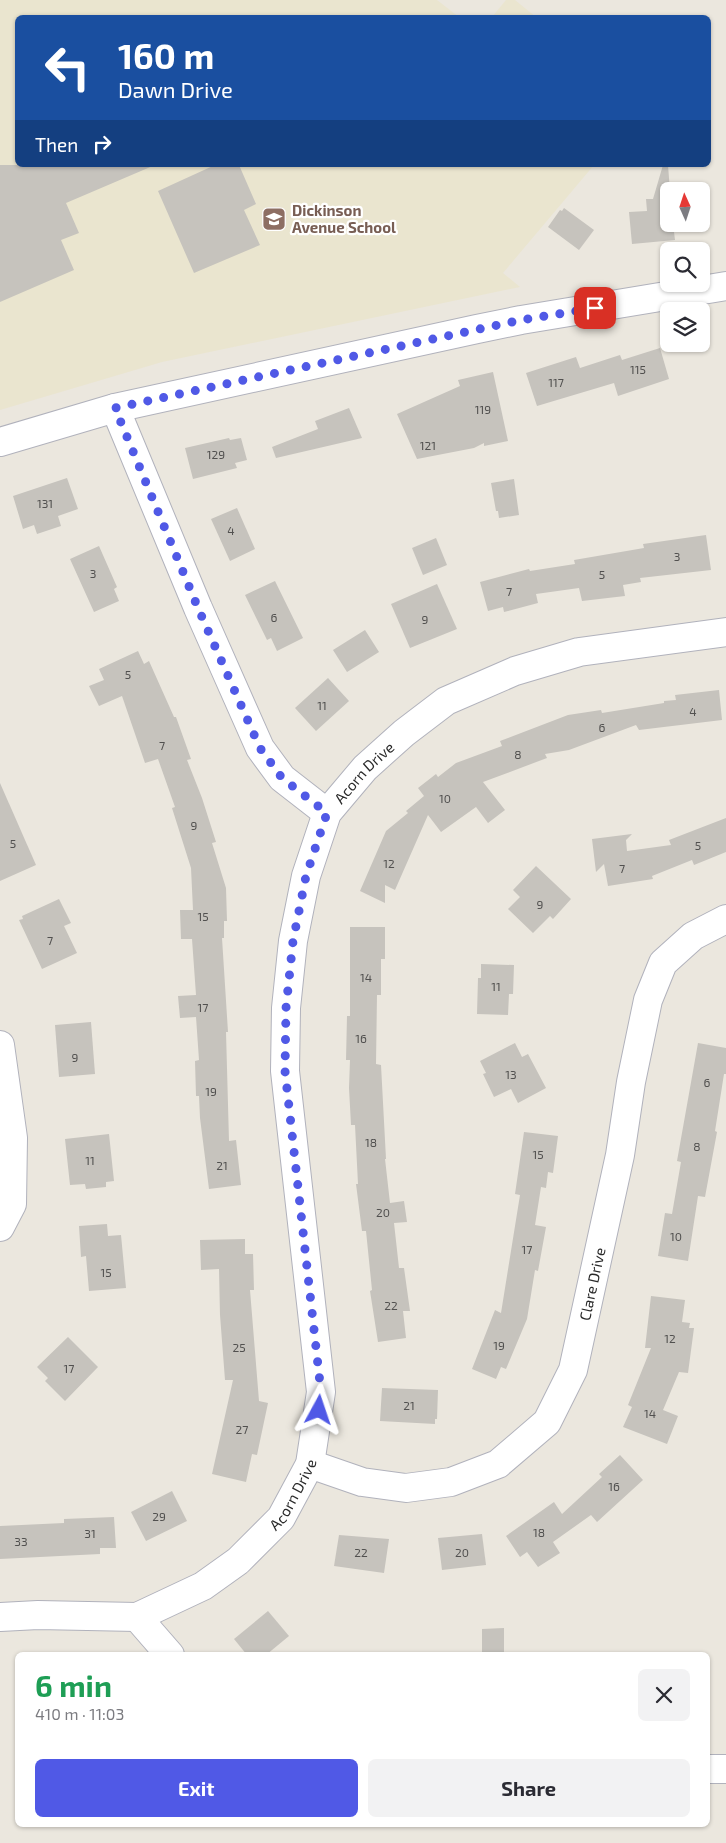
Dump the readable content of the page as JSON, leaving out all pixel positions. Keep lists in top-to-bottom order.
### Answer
{
  "streets": {
    "street": ["Acorn Drive", "Clare Drive"]
  },
  "crossings": [
    ["Acorn Drive", "Clare Drive"]
  ],
  "places": {
    "school or university": ["Dickinson Avenue School"]
  },
  "house_numbers": [
    "115",
    "117",
    "119",
    "121",
    "129",
    "131",
    "4",
    "3",
    "3",
    "5",
    "7",
    "6",
    "9",
    "5",
    "11",
    "4",
    "6",
    "7",
    "8",
    "10",
    "9",
    "5",
    "5",
    "12",
    "7",
    "9",
    "15",
    "7",
    "14",
    "11",
    "17",
    "16",
    "9",
    "13",
    "6",
    "19",
    "18",
    "8",
    "15",
    "11",
    "21",
    "20",
    "10",
    "17",
    "15",
    "22",
    "12",
    "19",
    "25",
    "17",
    "21",
    "14",
    "27",
    "16",
    "29",
    "18",
    "31",
    "33",
    "22",
    "20"
  ],
  "north": "top",
  "page": {
    "turn": ["160 m", "Dawn Drive"],
    "then": "Then",
    "heading": ["6 min", "410 m · 11:03"],
    "buttons": ["Exit", "Share"]
  }
}
